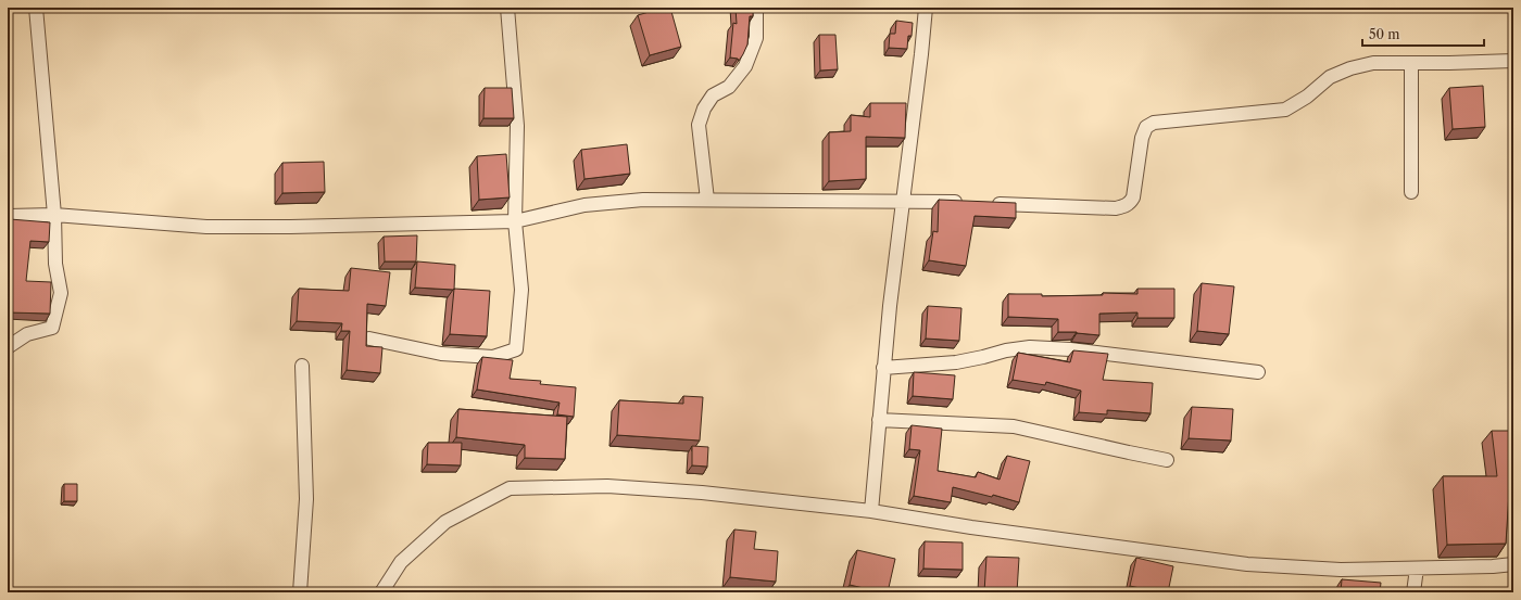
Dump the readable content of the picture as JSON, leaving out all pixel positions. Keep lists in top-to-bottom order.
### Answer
{
  "scale_bar": "50 m"
}
